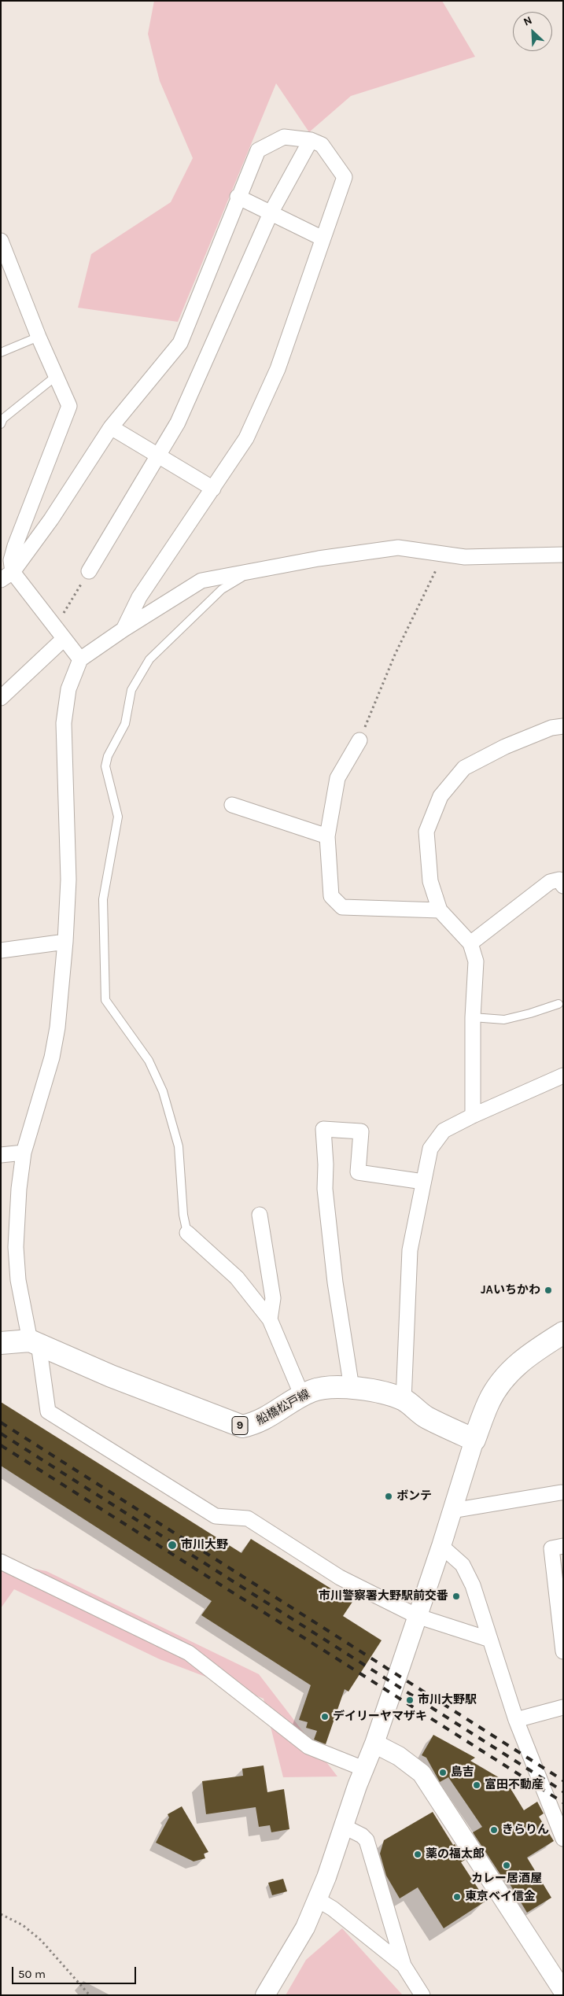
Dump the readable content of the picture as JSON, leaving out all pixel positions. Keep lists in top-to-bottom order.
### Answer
{
  "streets": {
    "main road": ["船橋松戸線", "9"]
  },
  "places": [
    "JAいちかわ",
    "ボンテ",
    "市川大野",
    "市川警察署大野駅前交番",
    "市川大野駅",
    "デイリーヤマザキ",
    "島吉",
    "富田不動産",
    "きらりん",
    "薬の福太郎",
    "カレー居酒屋",
    "東京ベイ信金"
  ],
  "scale_bar": "50 m",
  "north": "top left"
}
